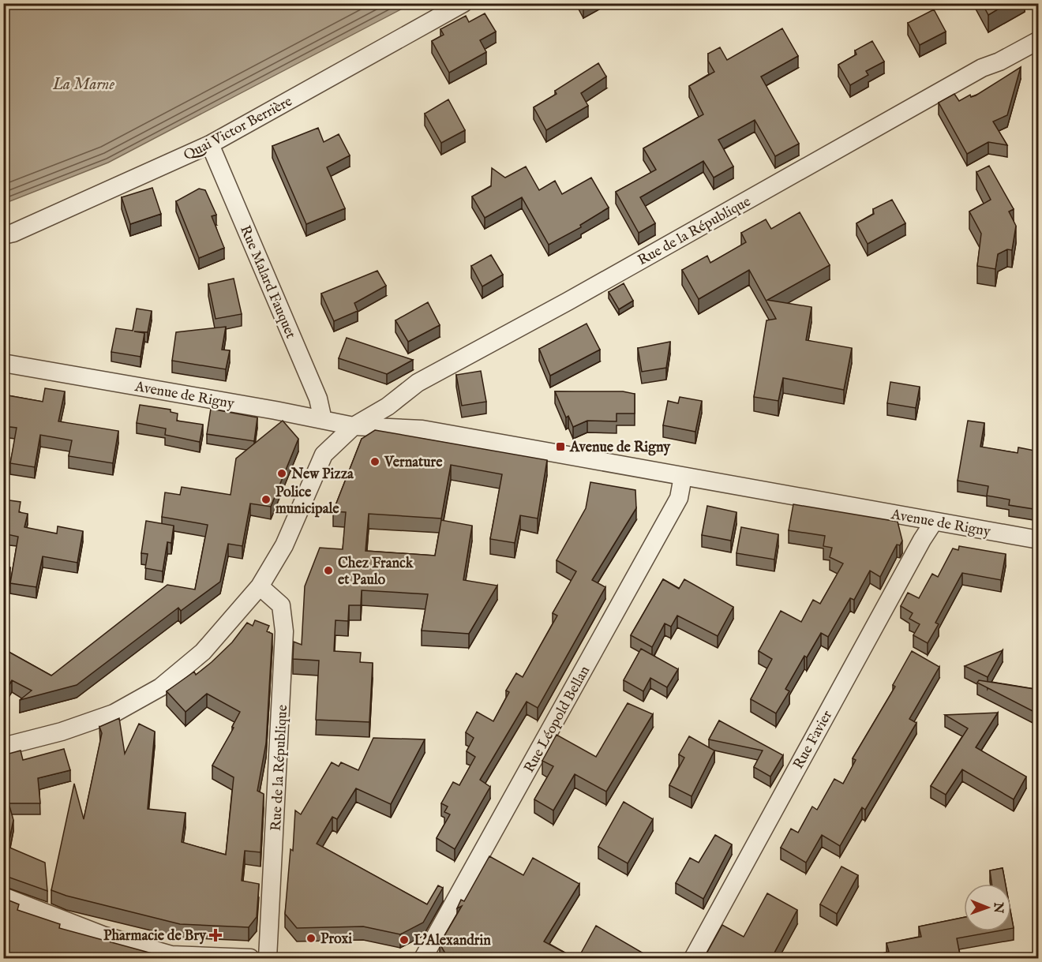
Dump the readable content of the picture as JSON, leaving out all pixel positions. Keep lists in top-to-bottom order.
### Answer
{
  "streets": {
    "street": [
      "Quai Victor Berrière",
      "Rue de la République",
      "Rue Malard Fauquet",
      "Avenue de Rigny",
      "Rue Léopold Bellan",
      "Rue Favier"
    ]
  },
  "crossings": [
    ["Quai Victor Berrière", "Rue Malard Fauquet"],
    ["Rue de la République", "Avenue de Rigny"],
    ["Rue Malard Fauquet", "Avenue de Rigny"],
    ["Avenue de Rigny", "Rue Léopold Bellan"],
    ["Avenue de Rigny", "Rue Favier"]
  ],
  "water": ["La Marne"],
  "places": {
    "transit": ["Avenue de Rigny"],
    "other": [
      "Vernature",
      "New Pizza",
      "Police municipale",
      "Chez Franck et Paulo",
      "Proxi",
      "L'Alexandrin"
    ],
    "health": ["Pharmacie de Bry"]
  },
  "north": "right"
}
